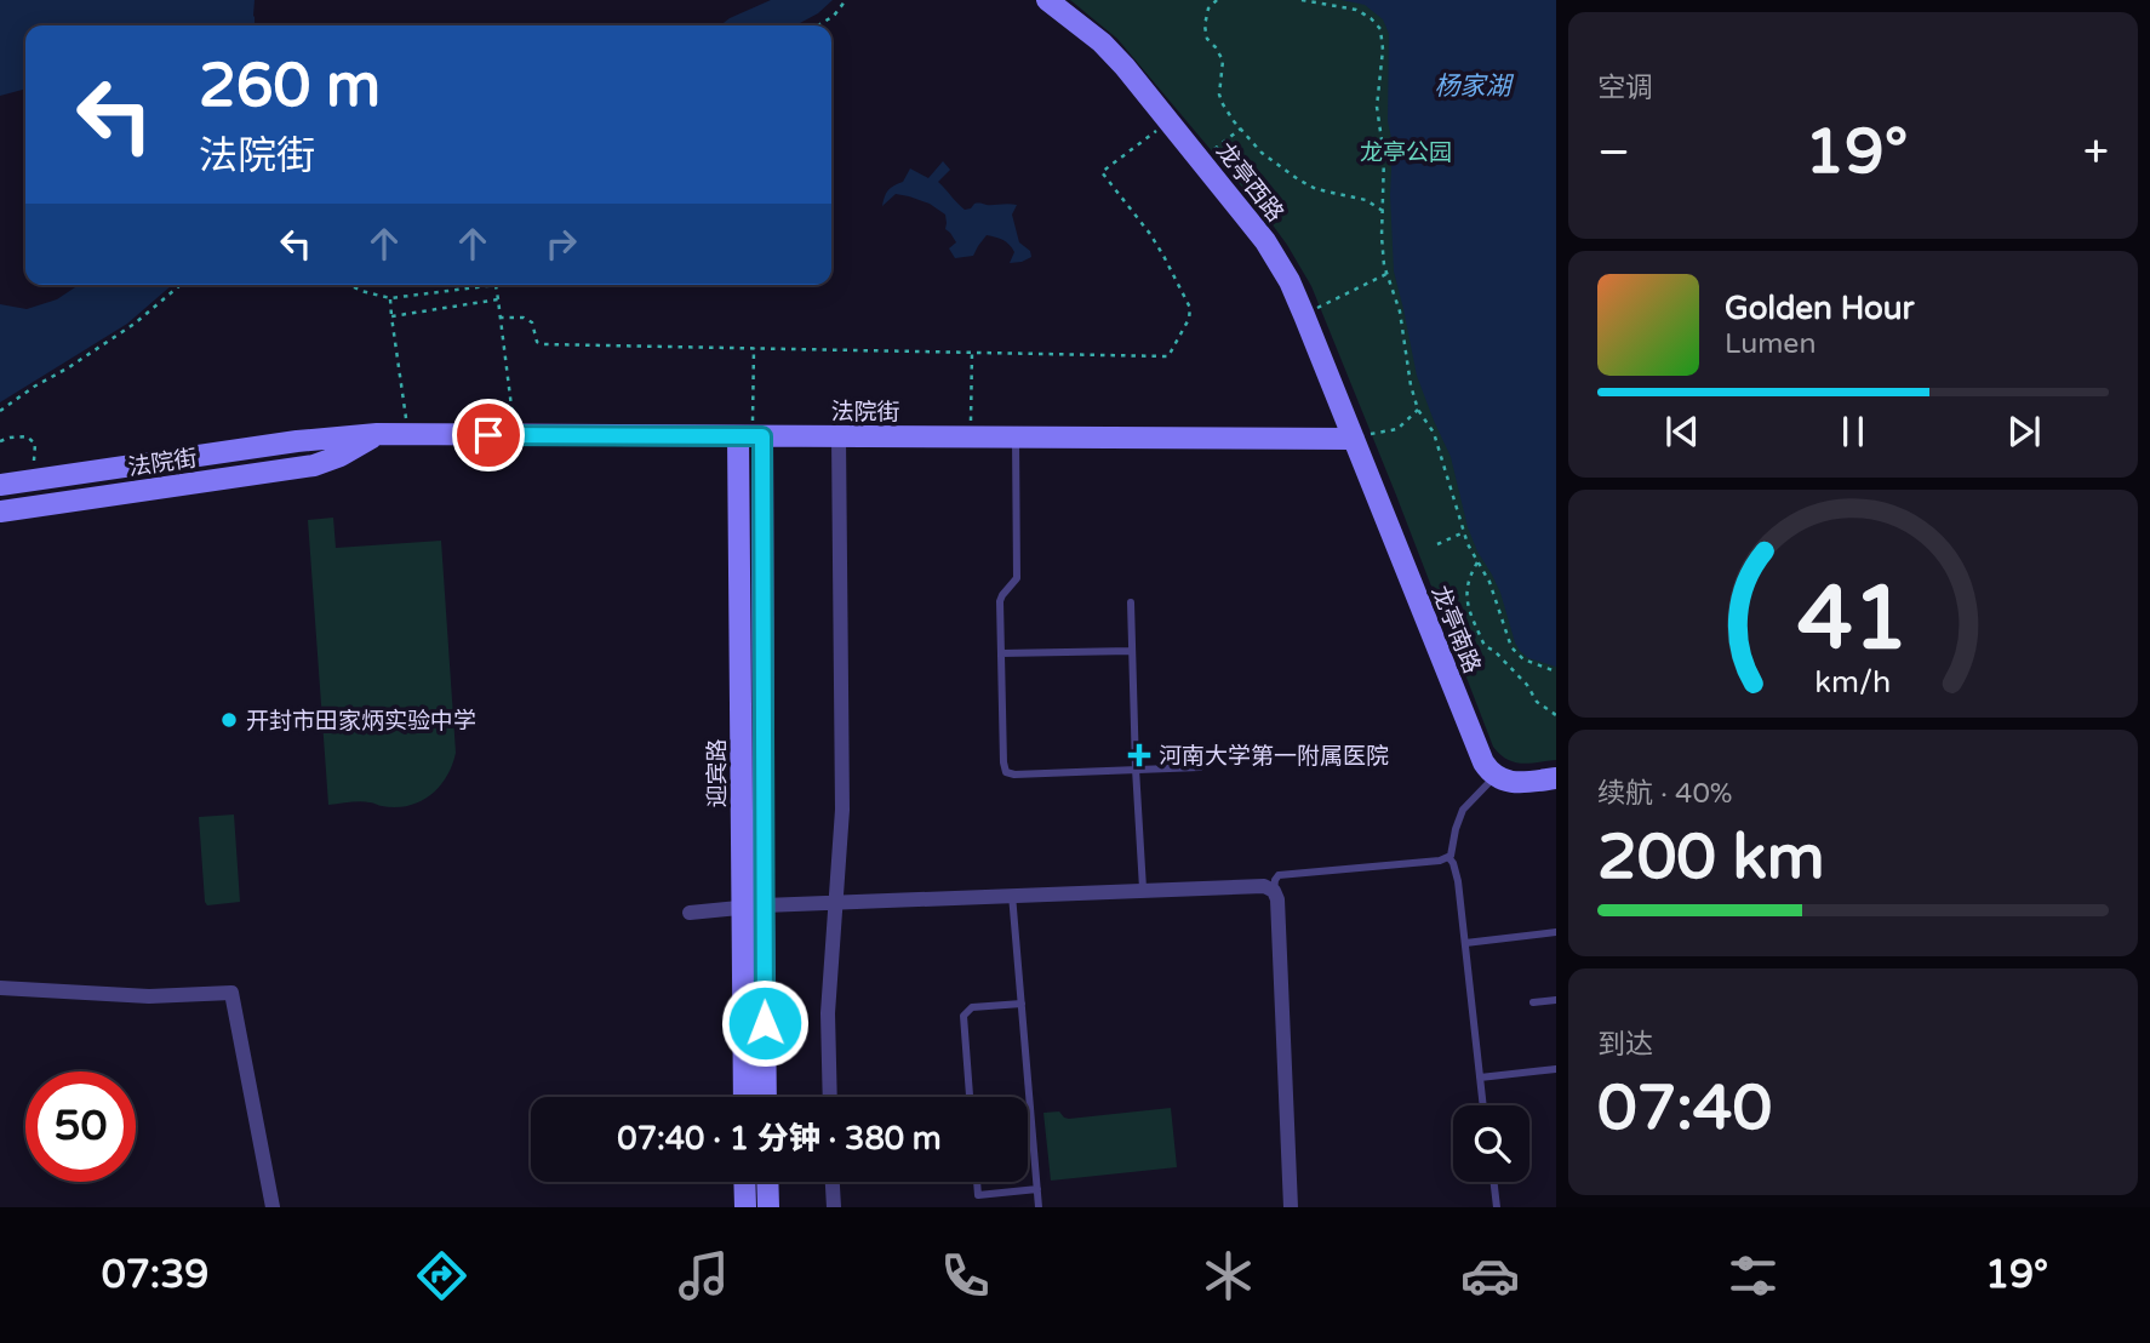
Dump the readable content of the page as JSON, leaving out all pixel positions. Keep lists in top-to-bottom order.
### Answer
{
  "streets": {
    "street": [
      "龙亭西路",
      "法院街",
      "龙亭南路",
      "迎宾路"
    ]
  },
  "crossings": [
    ["龙亭西路", "法院街"],
    ["龙亭西路", "龙亭南路"],
    ["法院街", "龙亭南路"],
    ["法院街", "迎宾路"]
  ],
  "water": ["杨家湖"],
  "parks": ["龙亭公园"],
  "places": {
    "other": ["开封市田家炳实验中学"],
    "health": ["河南大学第一附属医院"]
  },
  "page": {
    "tile": [
      "空调",
      ["续航 · 40%", "200 km"],
      ["到达", "07:40"]
    ],
    "turn": ["260 m", "法院街"],
    "heat": ["−", "19°", "+"],
    "song": ["Golden Hour", "Lumen"],
    "limit": "50",
    "trip": "07:40 · 1 分钟 · 380 m",
    "tabs": ["07:39", "19°"],
    "gauge": ["41", "km/h"]
  }
}
